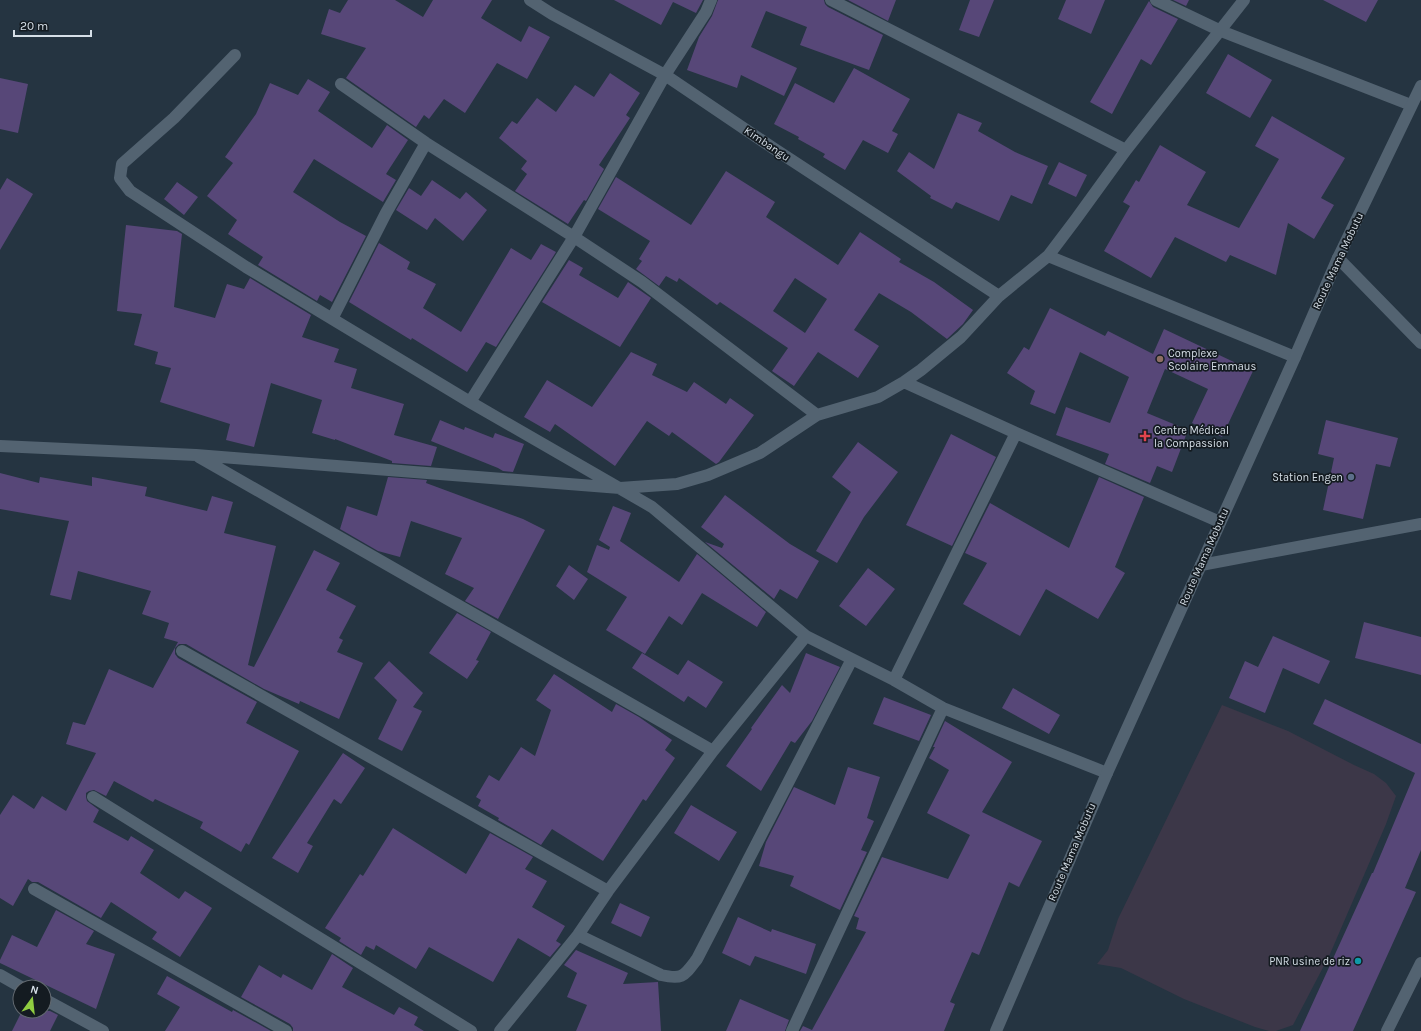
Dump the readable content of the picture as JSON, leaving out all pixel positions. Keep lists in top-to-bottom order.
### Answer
{
  "streets": {
    "street": ["Kimbangu", "Route Mama Mobutu"]
  },
  "places": {
    "other": ["Complexe Scolaire Emmaus", "Station Engen", "PNR usine de riz"],
    "health": ["Centre Médical la Compassion"]
  },
  "scale_bar": "20 m",
  "north": "top"
}
